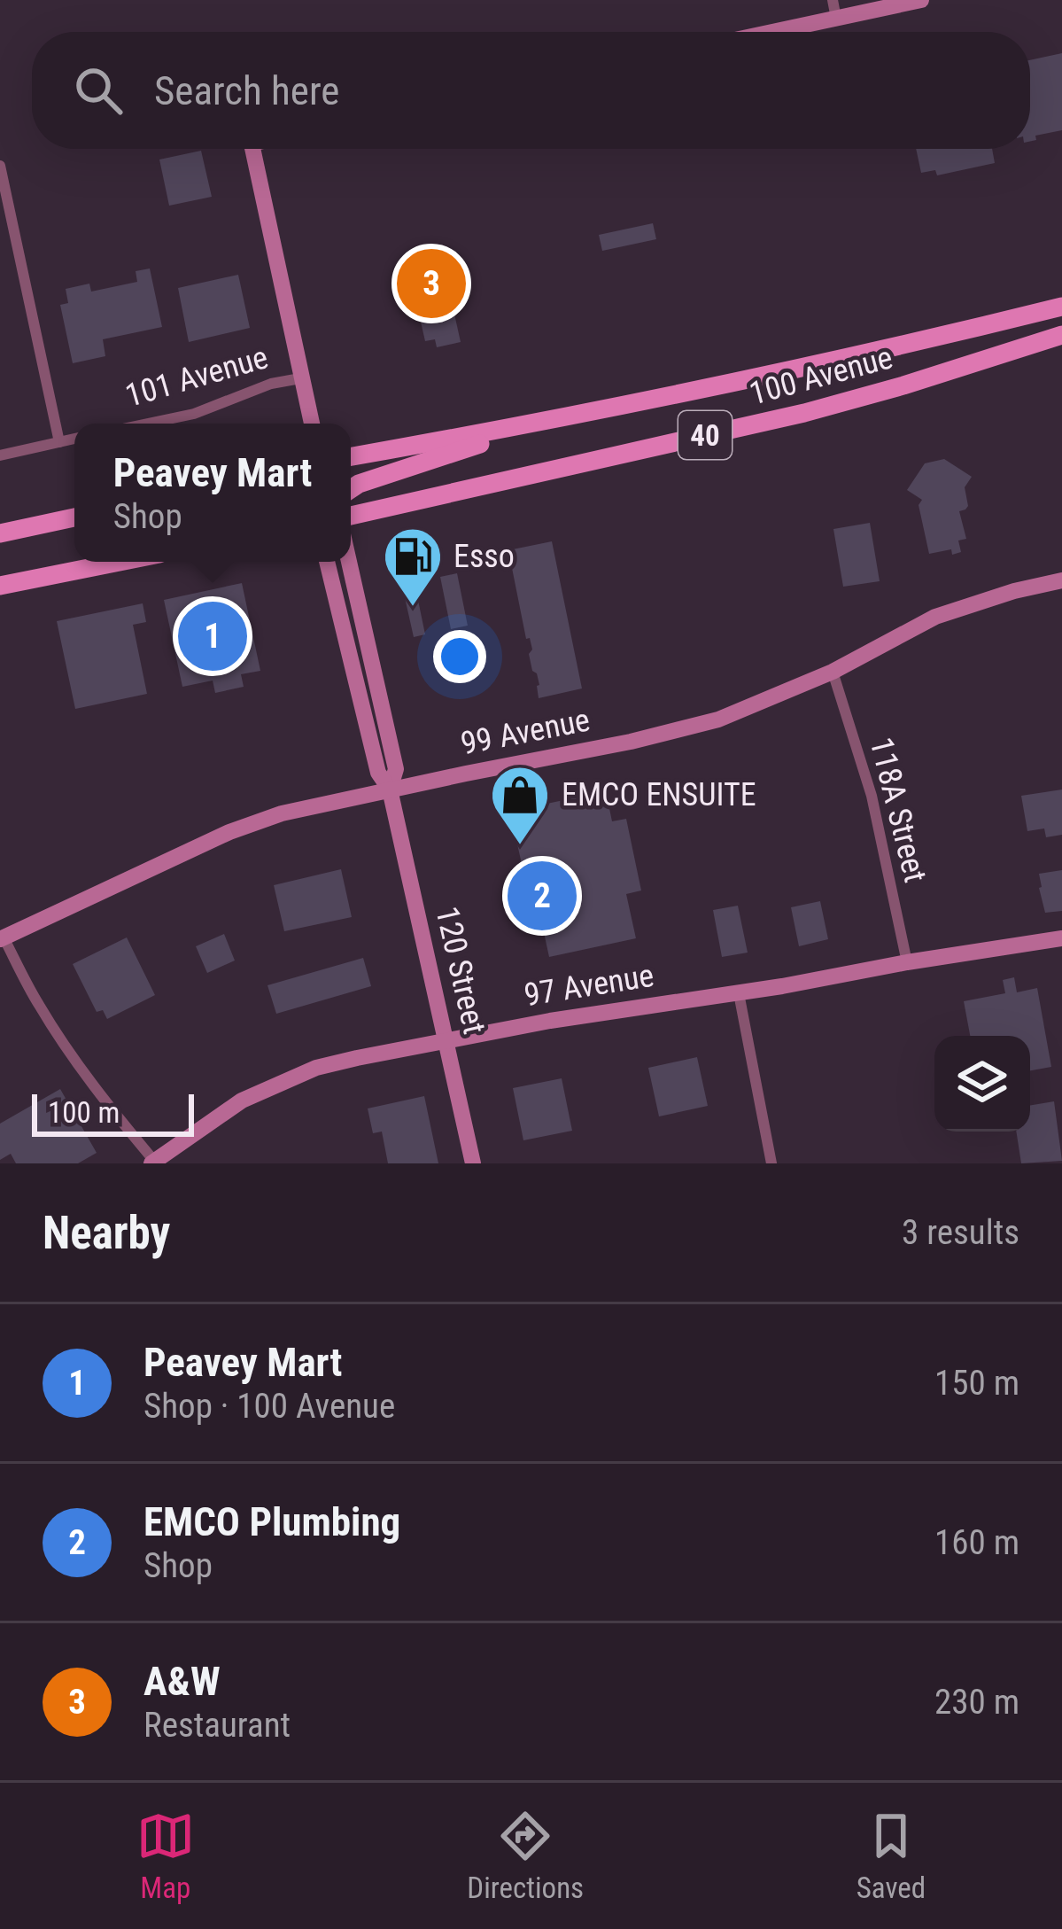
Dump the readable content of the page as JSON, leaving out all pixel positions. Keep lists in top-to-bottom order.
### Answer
{
  "streets": {
    "main road": ["100 Avenue", "40"],
    "street": [
      "101 Avenue",
      "99 Avenue",
      "118A Street",
      "120 Street",
      "97 Avenue"
    ]
  },
  "crossings": [
    ["99 Avenue", "118A Street"],
    ["99 Avenue", "120 Street"],
    ["118A Street", "97 Avenue"],
    ["120 Street", "97 Avenue"]
  ],
  "places": {
    "fuel station": ["Esso"],
    "shop": ["EMCO ENSUITE"]
  },
  "scale_bar": "100 m",
  "page": {
    "search": "Search here",
    "pins": ["3", "1", "2"],
    "popup": ["Peavey Mart", "Shop"],
    "scale": "100 m",
    "heading": ["Nearby", "3 results"],
    "list": [
      {
        "mark": "1",
        "name": "Peavey Mart",
        "note": "Shop · 100 Avenue",
        "value": "150 m"
      },
      {
        "mark": "2",
        "name": "EMCO Plumbing",
        "note": "Shop",
        "value": "160 m"
      },
      {
        "mark": "3",
        "name": "A&W",
        "note": "Restaurant",
        "value": "230 m"
      }
    ],
    "nav": ["Map", "Directions", "Saved"]
  }
}
